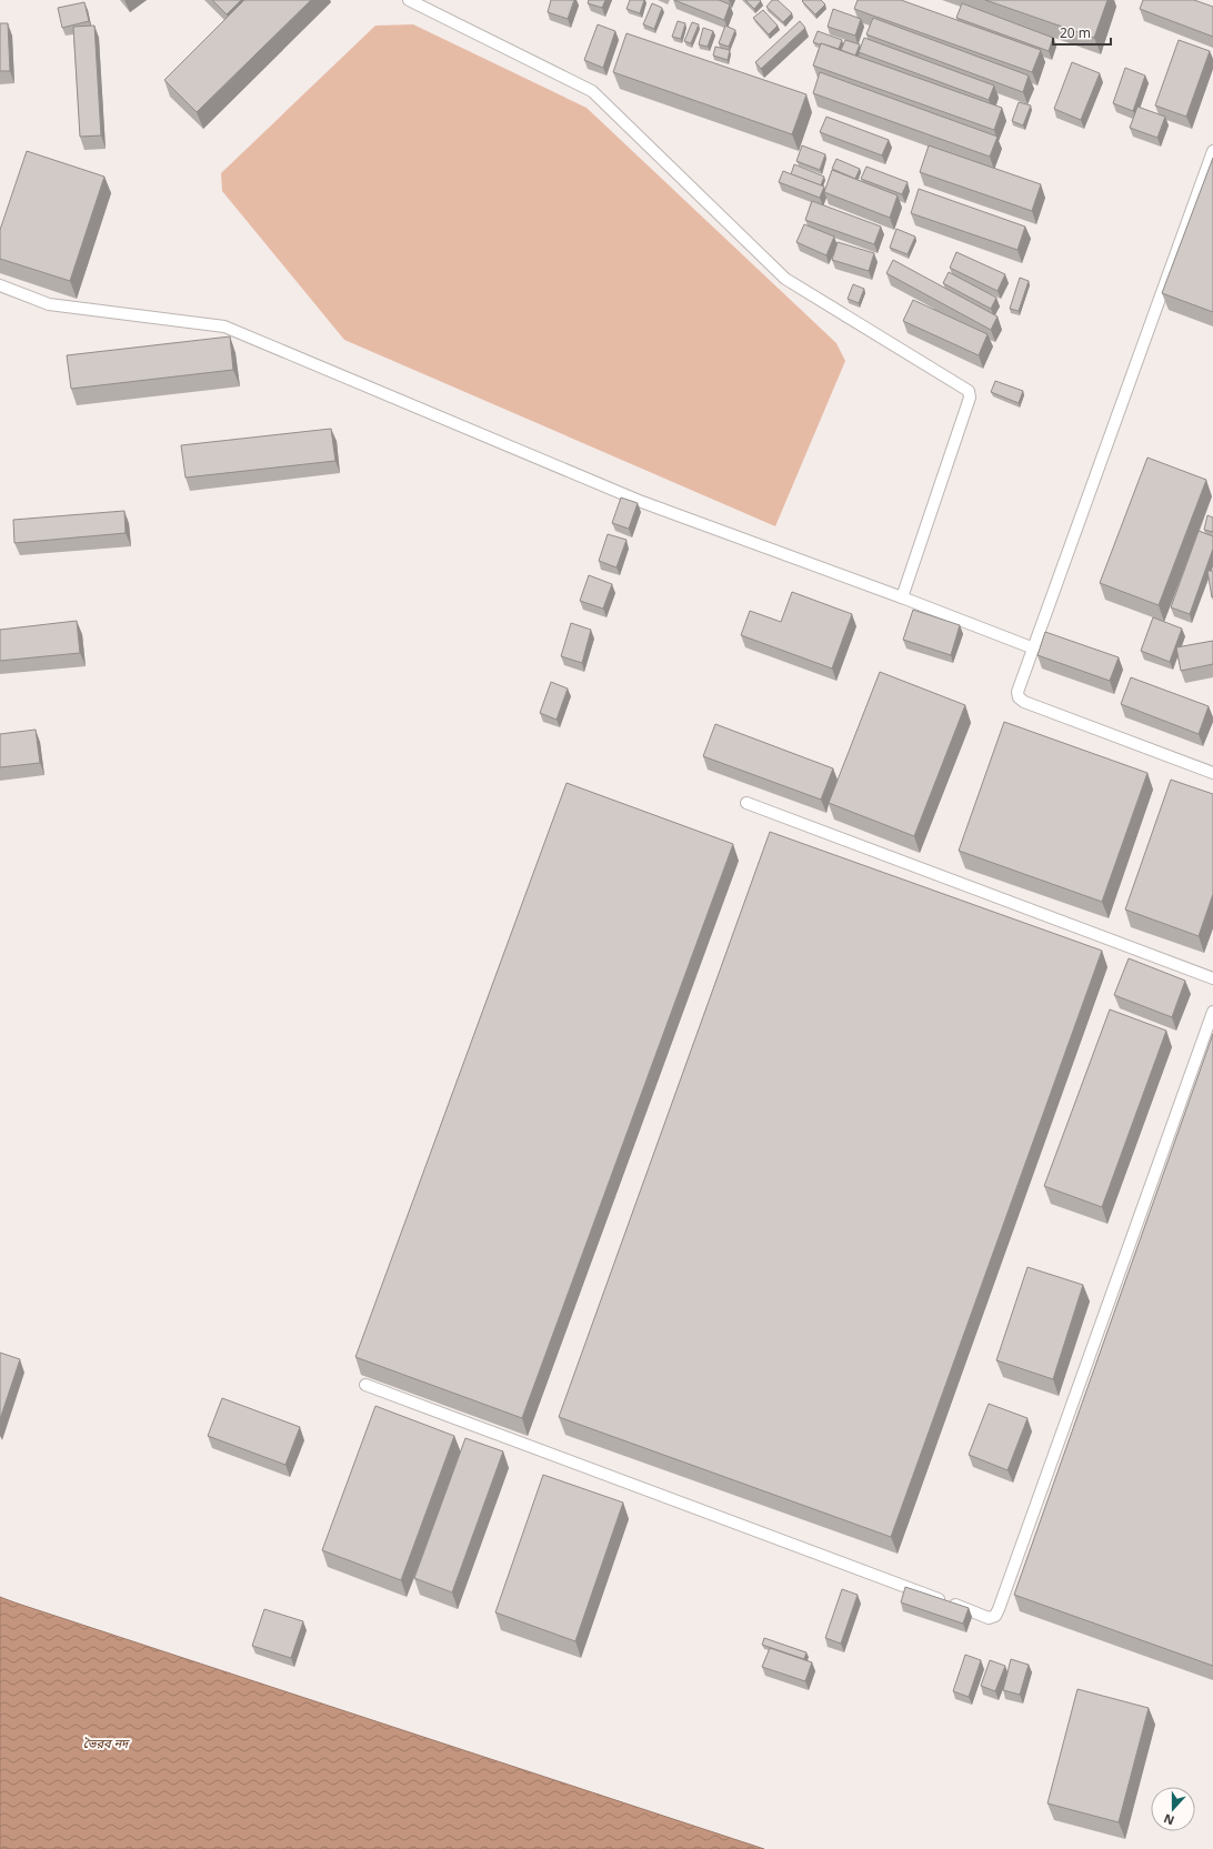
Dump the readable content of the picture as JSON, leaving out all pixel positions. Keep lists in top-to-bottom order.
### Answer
{
  "water": ["ভৈরব নদ"],
  "scale_bar": "20 m",
  "north": "bottom"
}
